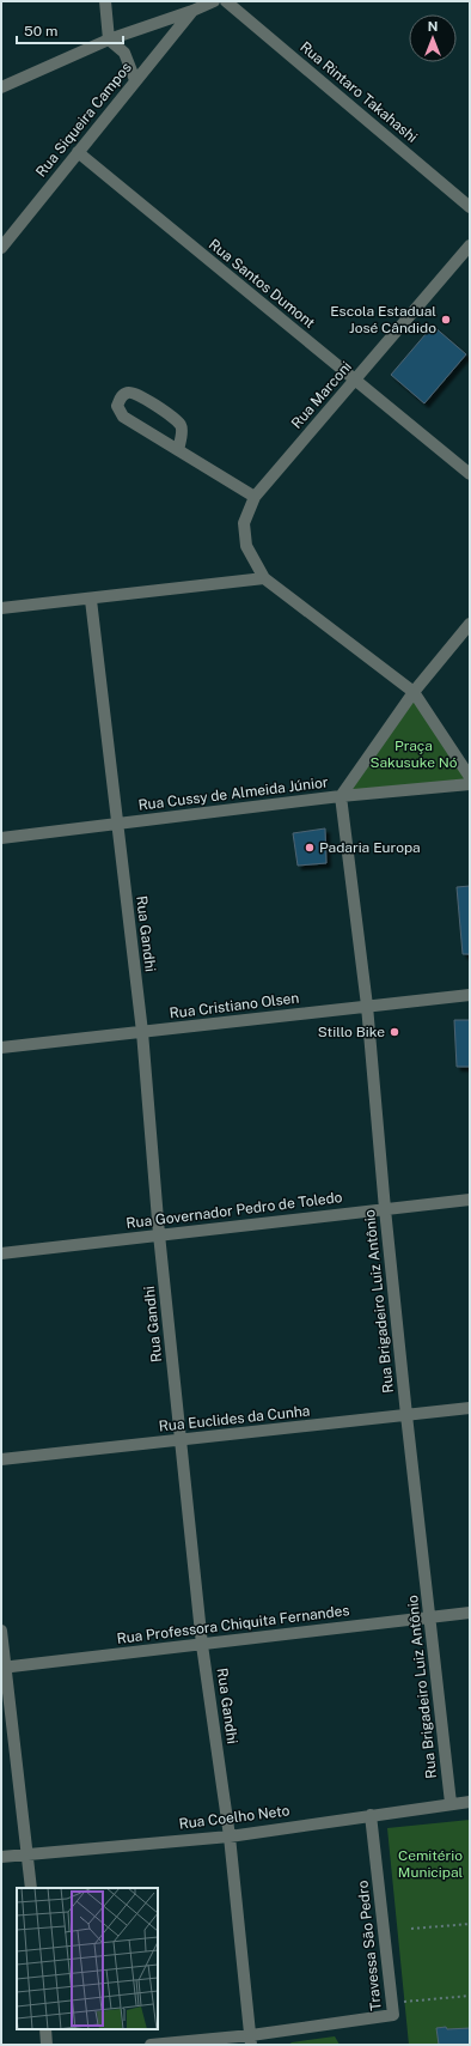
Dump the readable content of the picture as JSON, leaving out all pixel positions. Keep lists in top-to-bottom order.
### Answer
{
  "streets": {
    "street": [
      "Rua Rintaro Takahashi",
      "Rua Siqueira Campos",
      "Rua Santos Dumont",
      "Rua Marconi",
      "Rua Cussy de Almeida Júnior",
      "Rua Gandhi",
      "Rua Cristiano Olsen",
      "Rua Governador Pedro de Toledo",
      "Rua Brigadeiro Luiz Antônio",
      "Rua Euclides da Cunha",
      "Rua Professora Chiquita Fernandes",
      "Rua Coelho Neto",
      "Travessa São Pedro"
    ]
  },
  "crossings": [
    ["Rua Siqueira Campos", "Rua Santos Dumont"],
    ["Rua Santos Dumont", "Rua Marconi"],
    ["Rua Cussy de Almeida Júnior", "Rua Gandhi"],
    ["Rua Cussy de Almeida Júnior", "Rua Brigadeiro Luiz Antônio"],
    ["Rua Gandhi", "Rua Cristiano Olsen"],
    ["Rua Gandhi", "Rua Governador Pedro de Toledo"],
    ["Rua Gandhi", "Rua Euclides da Cunha"],
    ["Rua Gandhi", "Rua Professora Chiquita Fernandes"],
    ["Rua Gandhi", "Rua Coelho Neto"],
    ["Rua Gandhi", "Travessa São Pedro"],
    ["Rua Cristiano Olsen", "Rua Brigadeiro Luiz Antônio"],
    ["Rua Governador Pedro de Toledo", "Rua Brigadeiro Luiz Antônio"],
    ["Rua Brigadeiro Luiz Antônio", "Rua Euclides da Cunha"],
    ["Rua Brigadeiro Luiz Antônio", "Rua Professora Chiquita Fernandes"],
    ["Rua Brigadeiro Luiz Antônio", "Rua Coelho Neto"],
    ["Rua Coelho Neto", "Travessa São Pedro"]
  ],
  "parks": ["Praça Sakusuke Nó", "Cemitério Municipal"],
  "places": ["Escola Estadual José Cândido", "Padaria Europa", "Stillo Bike"],
  "scale_bar": "50 m",
  "north": "top"
}
